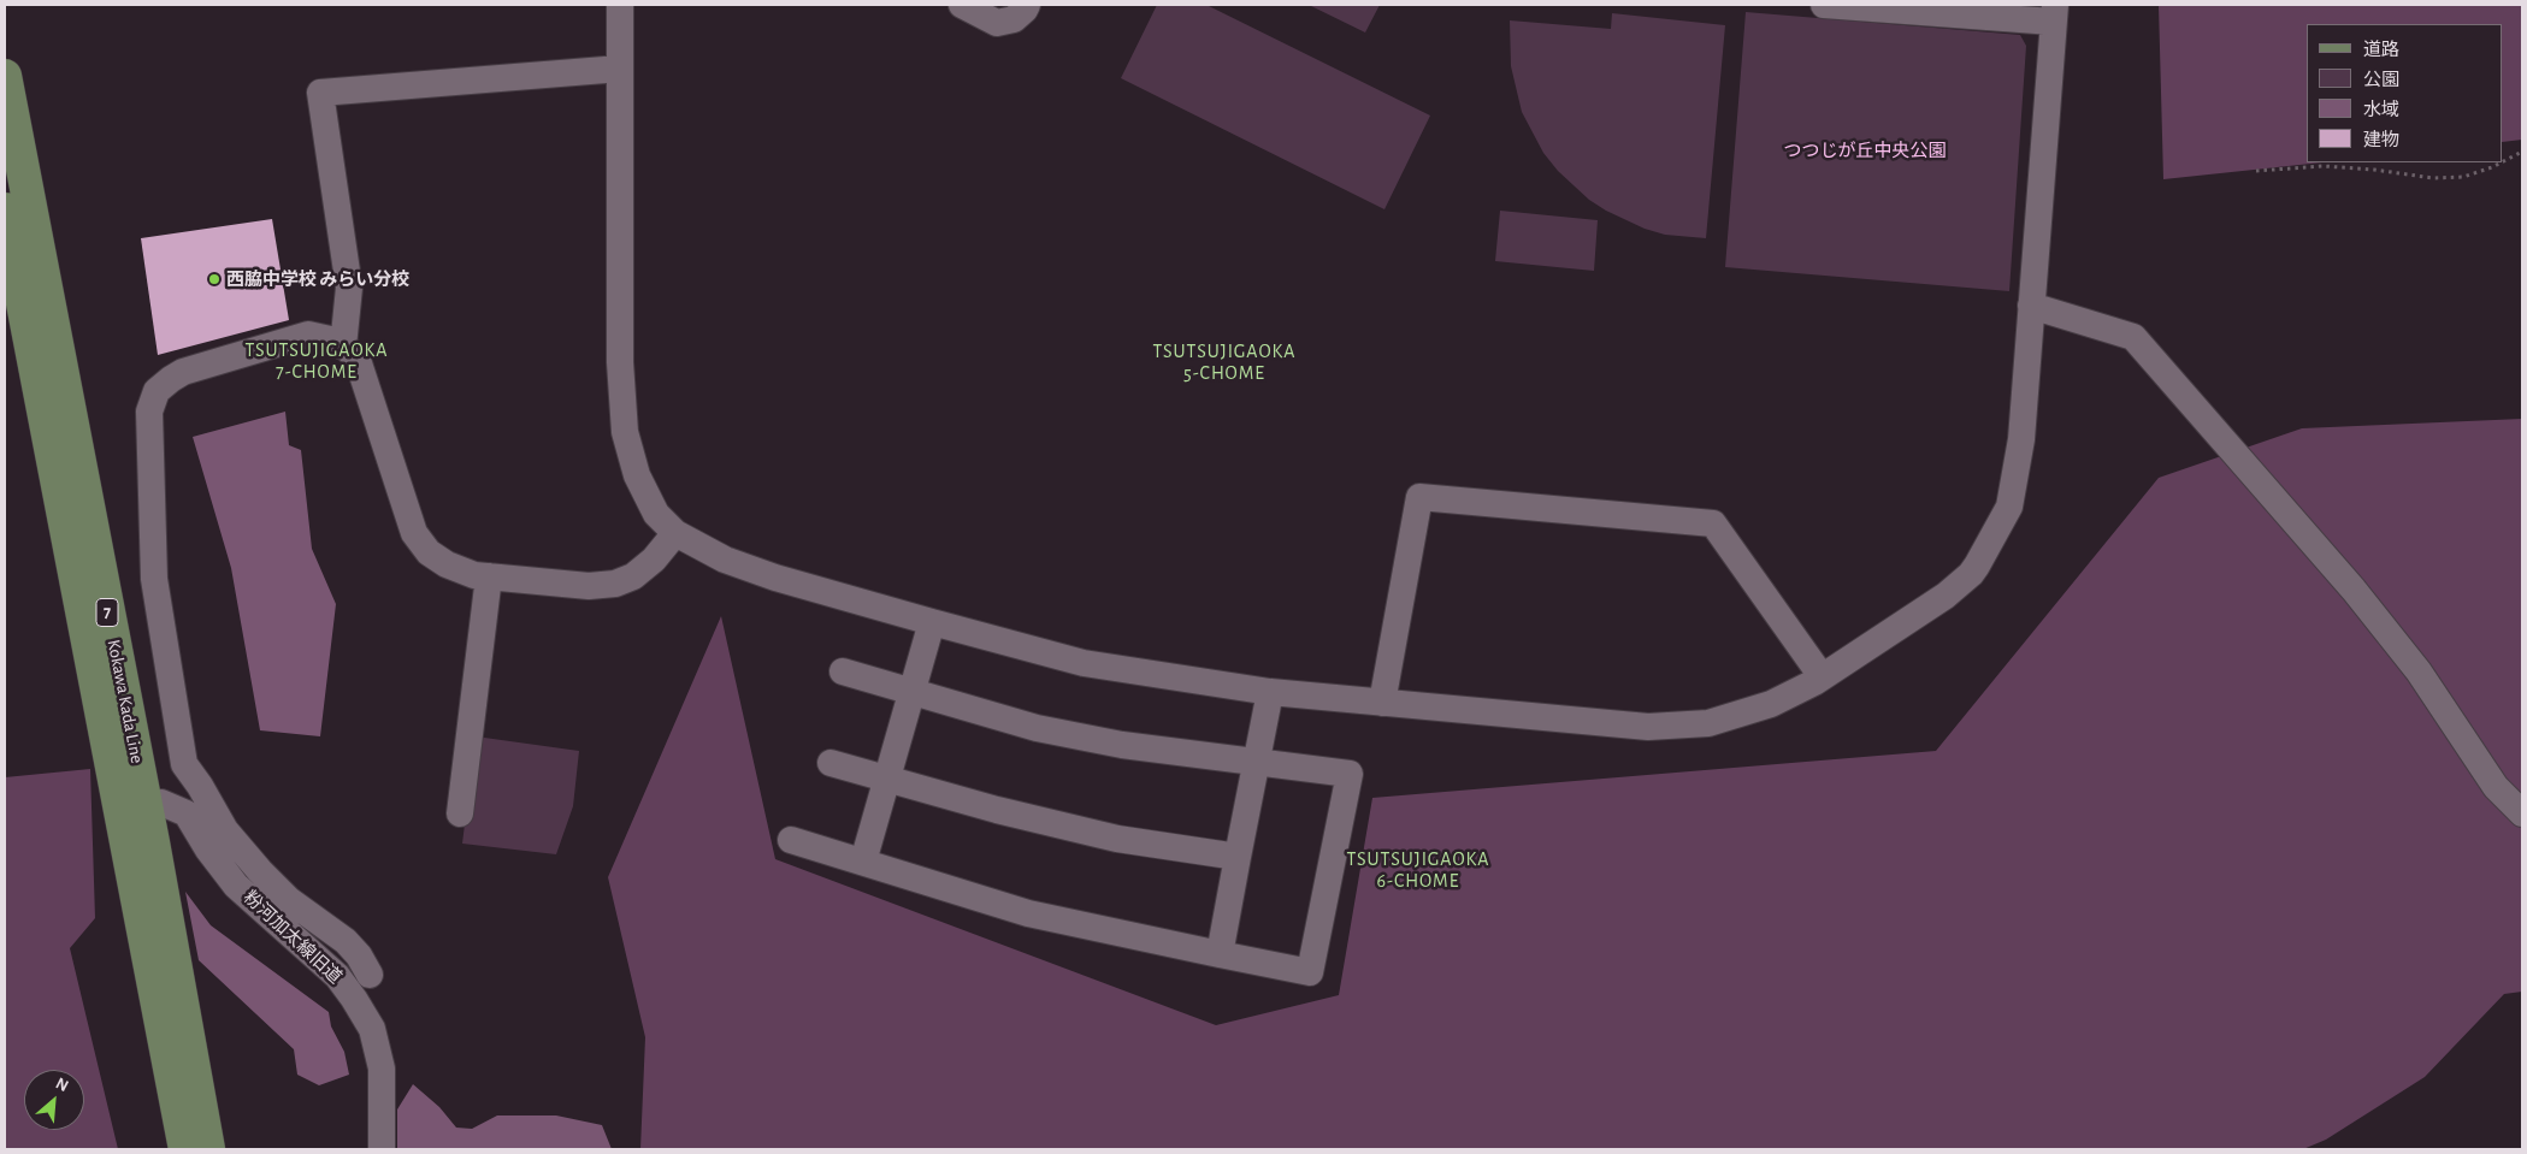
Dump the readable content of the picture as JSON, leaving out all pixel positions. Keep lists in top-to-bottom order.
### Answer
{
  "streets": {
    "main road": ["7", "Kokawa Kada Line"],
    "street": ["粉河加太線旧道"]
  },
  "crossings": [
    ["Kokawa Kada Line", "粉河加太線旧道"]
  ],
  "districts": ["TSUTSUJIGAOKA 7-CHOME", "TSUTSUJIGAOKA 5-CHOME", "TSUTSUJIGAOKA 6-CHOME"],
  "parks": ["つつじが丘中央公園"],
  "places": ["西脇中学校 みらい分校"],
  "legend": [
    "道路",
    "公園",
    "水域",
    "建物"
  ],
  "north": "top right"
}
